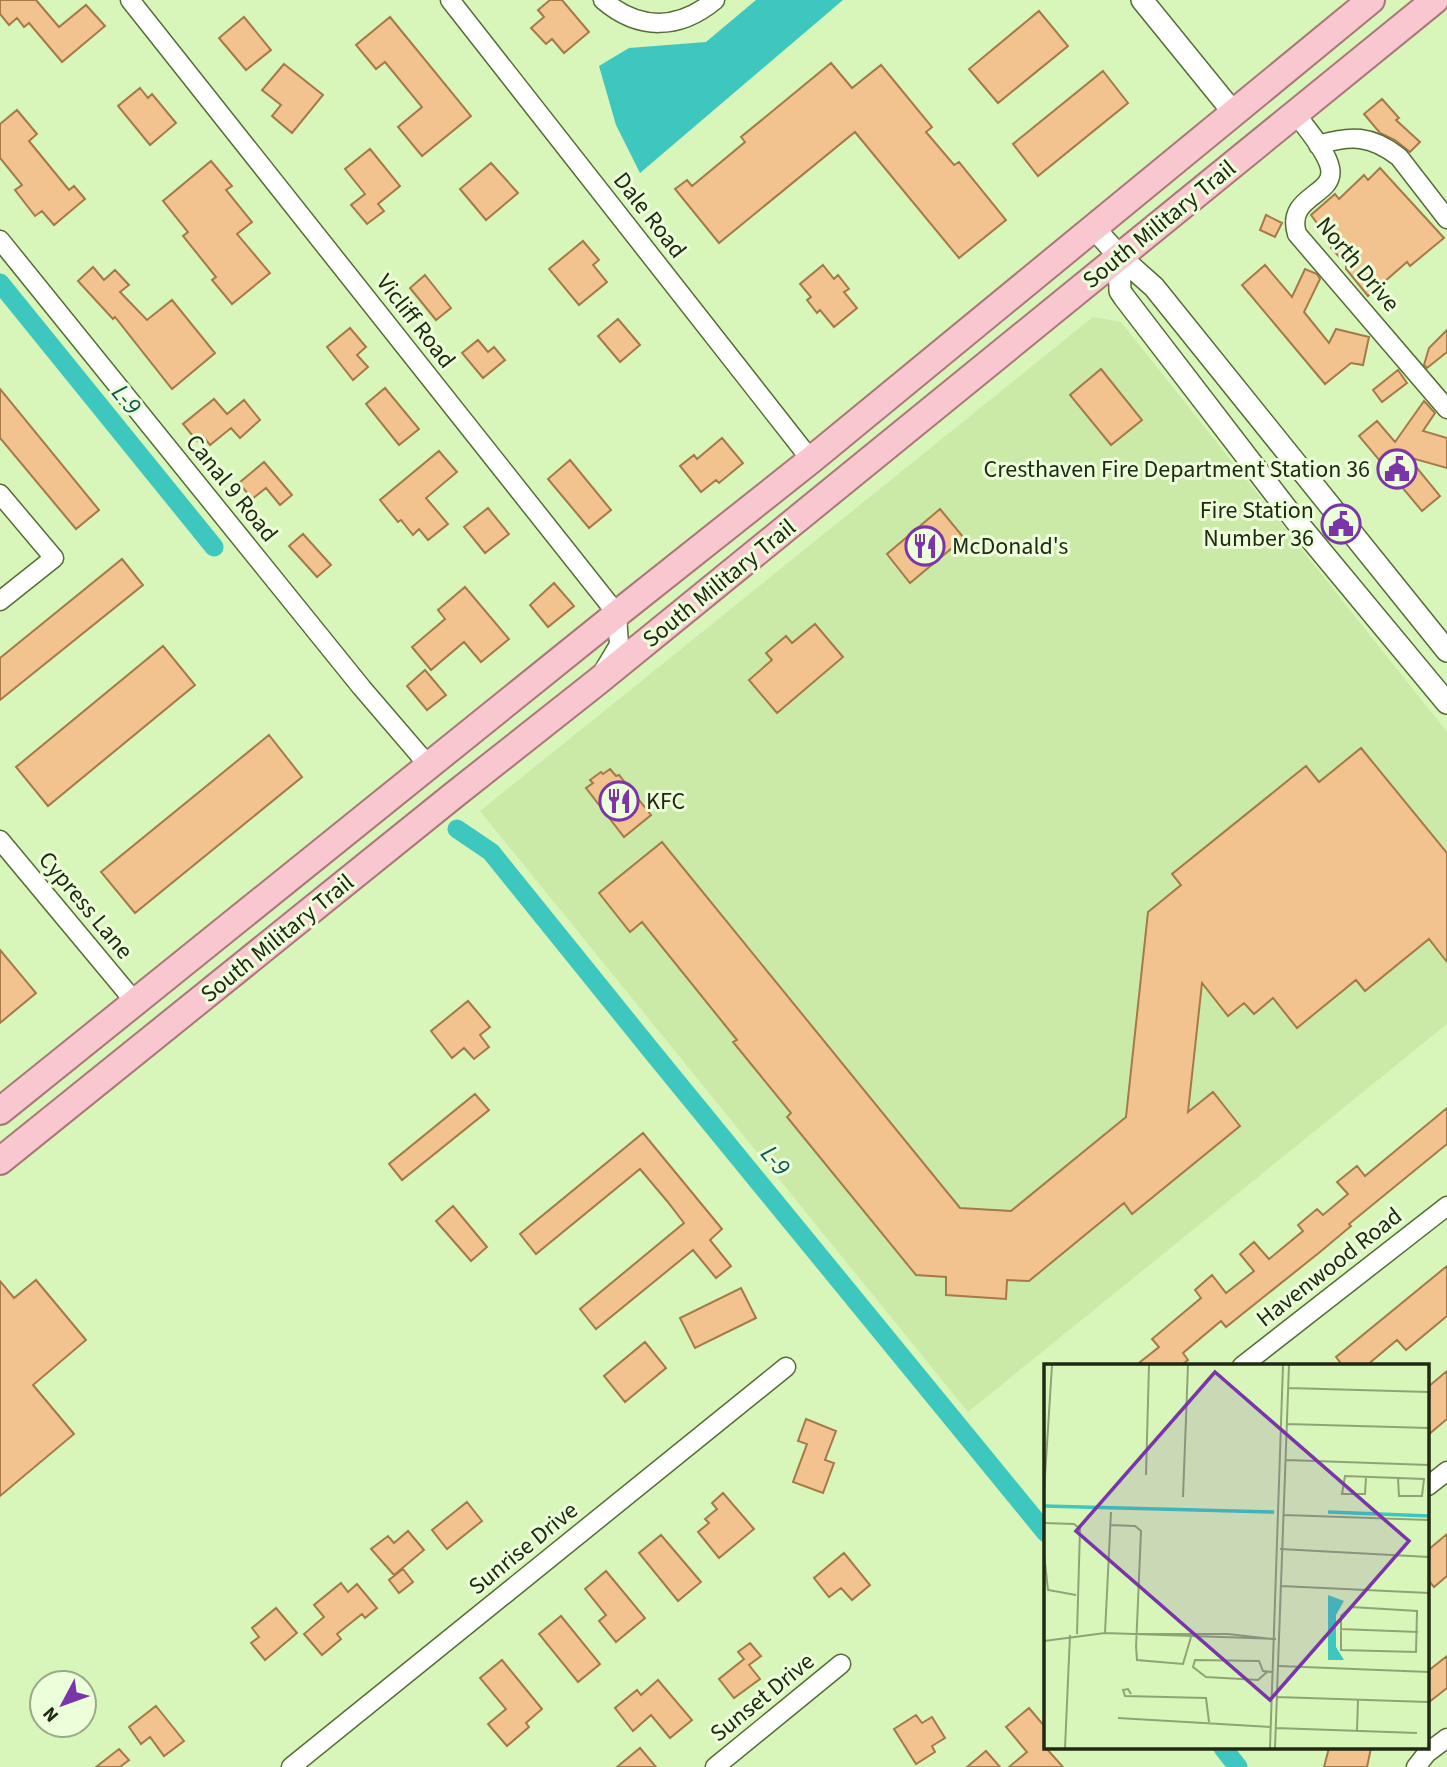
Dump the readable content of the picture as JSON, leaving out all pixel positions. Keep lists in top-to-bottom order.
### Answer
{
  "streets": {
    "main road": ["South Military Trail"],
    "street": [
      "Dale Road",
      "North Drive",
      "Vicliff Road",
      "Canal 9 Road",
      "Cypress Lane",
      "Havenwood Road",
      "Sunrise Drive",
      "Sunset Drive"
    ]
  },
  "crossings": [
    ["Dale Road", "South Military Trail"],
    ["South Military Trail", "North Drive"],
    ["South Military Trail", "Vicliff Road"],
    ["South Military Trail", "Canal 9 Road"],
    ["South Military Trail", "Cypress Lane"]
  ],
  "water": ["L-9"],
  "places": {
    "public building": ["Cresthaven Fire Department Station 36", "Fire Station Number 36"],
    "restaurant": ["McDonald's", "KFC"]
  },
  "north": "bottom left"
}
